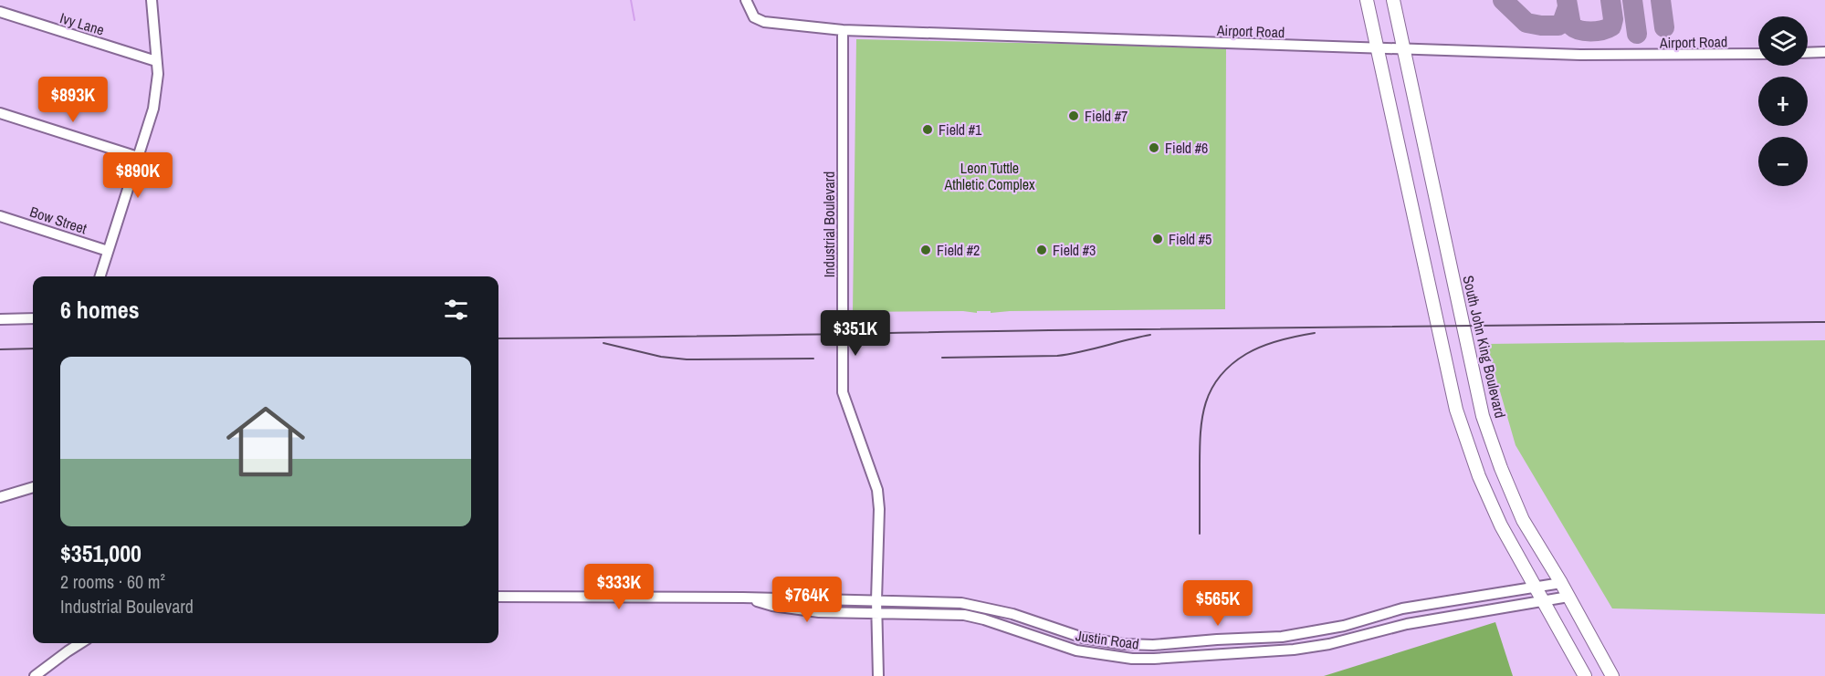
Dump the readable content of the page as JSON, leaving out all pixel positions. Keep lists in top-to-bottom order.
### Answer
{
  "streets": {
    "main road": ["South John King Boulevard"],
    "street": [
      "Ivy Lane",
      "Airport Road",
      "Bow Street",
      "Industrial Boulevard",
      "Justin Road"
    ]
  },
  "crossings": [
    ["Airport Road", "Industrial Boulevard"],
    ["Airport Road", "South John King Boulevard"],
    ["Industrial Boulevard", "Justin Road"],
    ["South John King Boulevard", "Justin Road"]
  ],
  "parks": ["Leon Tuttle Athletic Complex"],
  "places": [
    "Field #7",
    "Field #1",
    "Field #6",
    "Field #5",
    "Field #2",
    "Field #3"
  ],
  "page": {
    "map_buttons": ["+", "−"],
    "price": [
      "$893K",
      "$890K",
      "$351K",
      "$333K",
      "$764K",
      "$565K"
    ],
    "heading": "6 homes",
    "list": [
      {
        "name": "$351,000",
        "note": "2 rooms · 60 m² · Industrial Boulevard"
      }
    ]
  }
}
